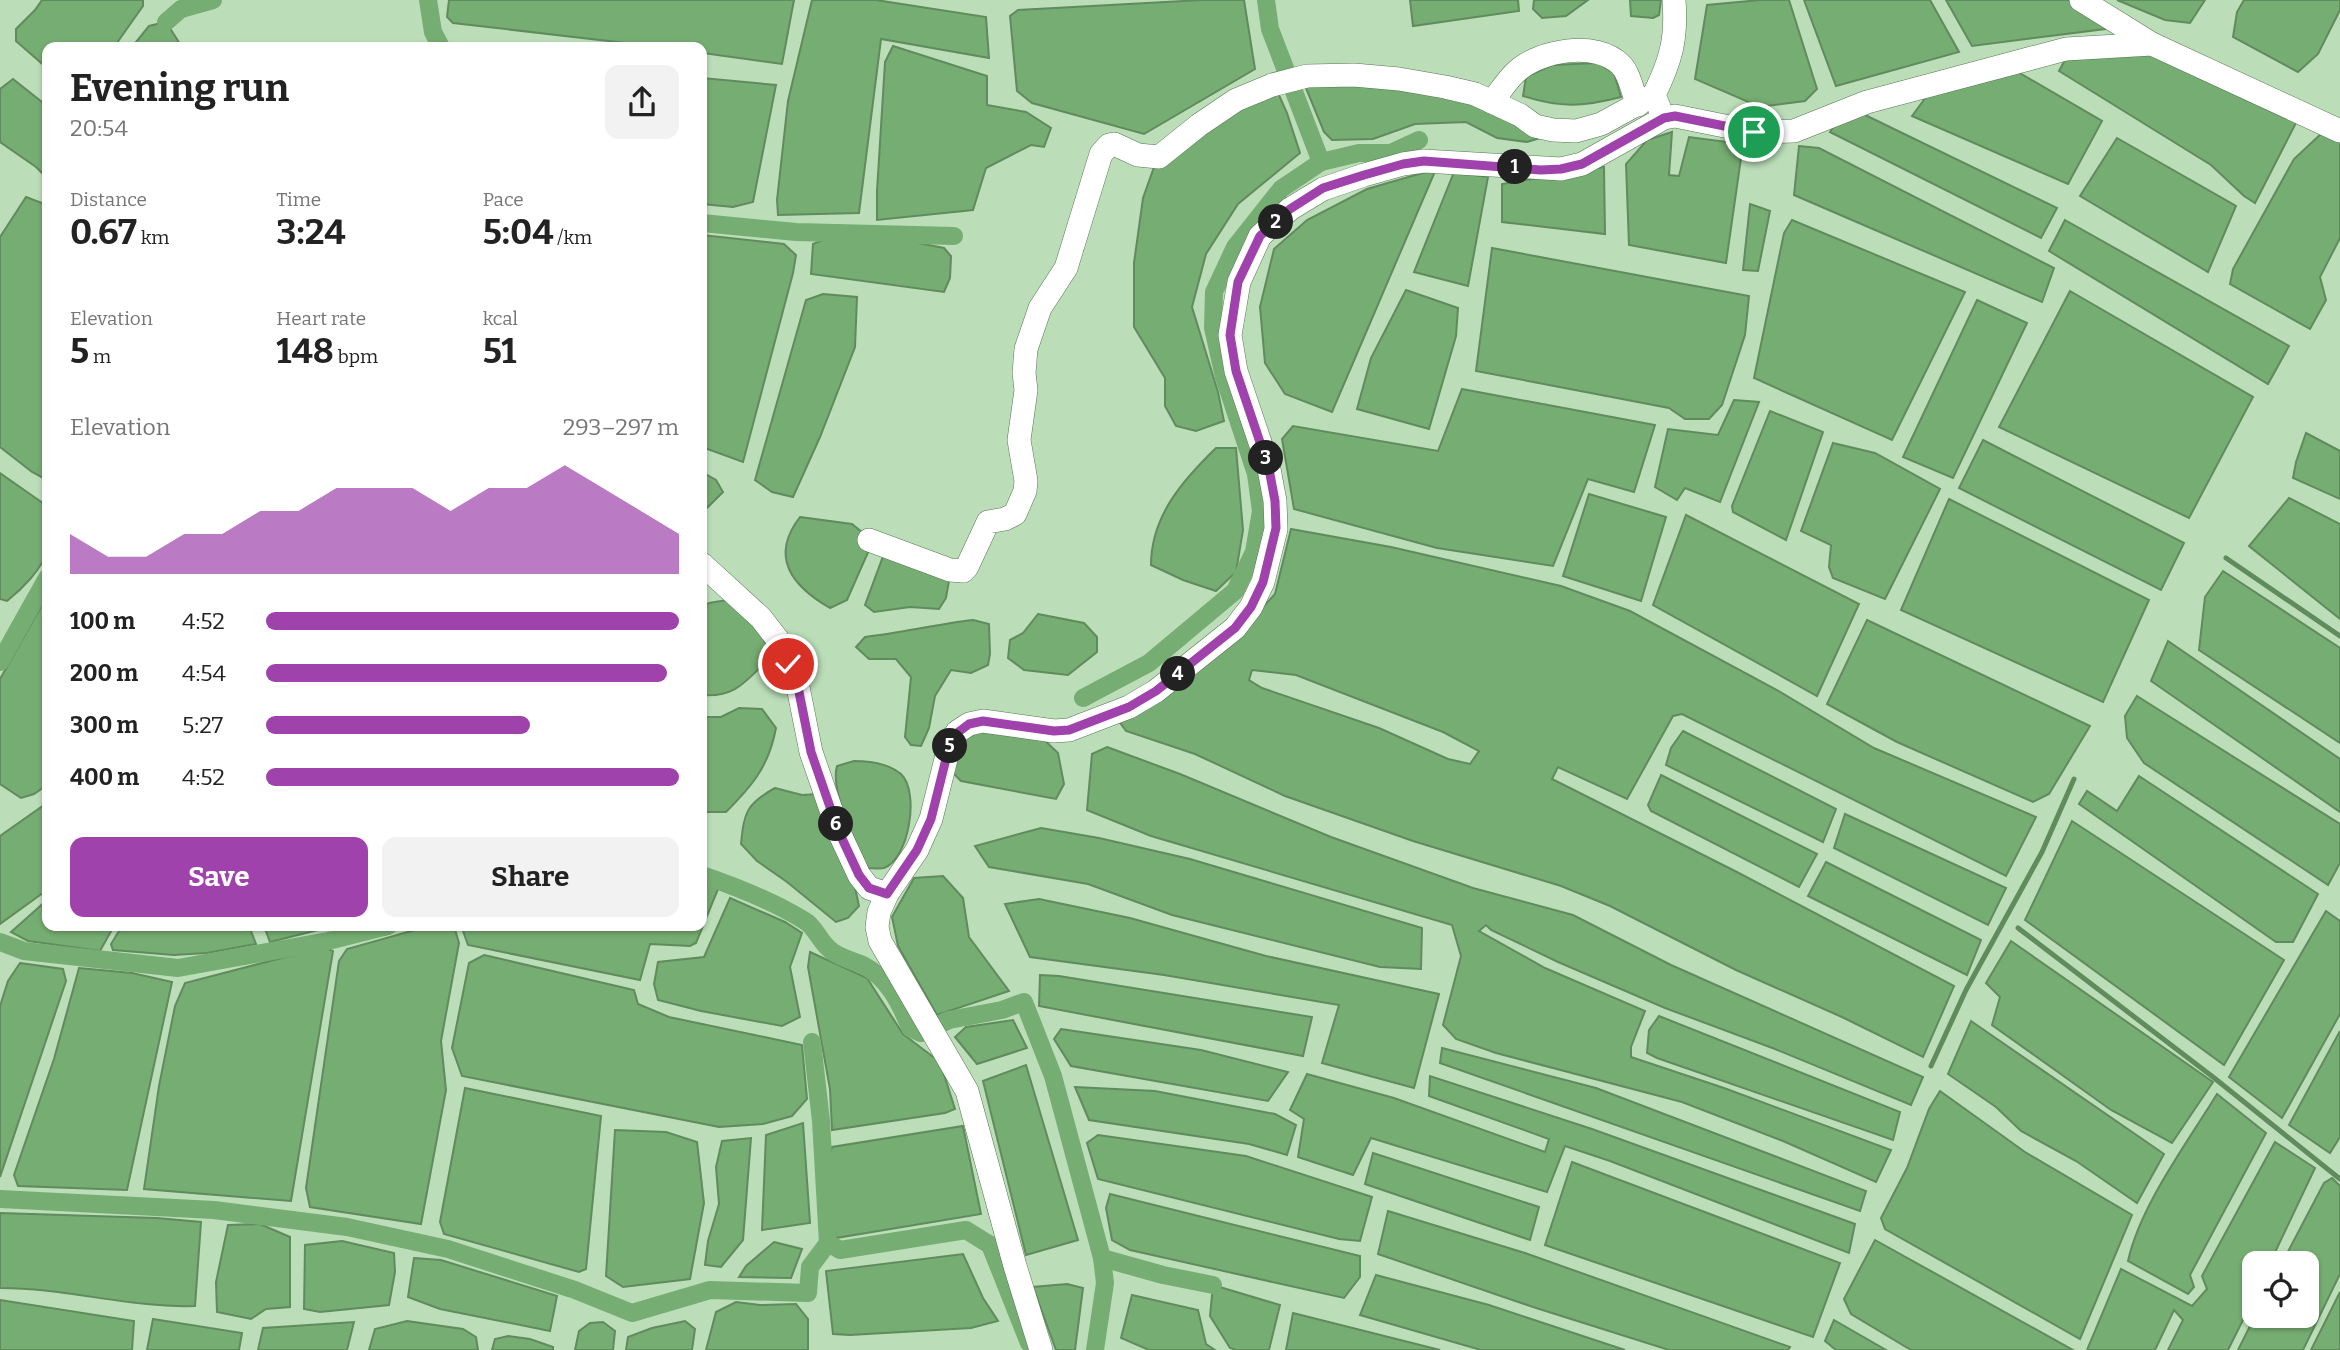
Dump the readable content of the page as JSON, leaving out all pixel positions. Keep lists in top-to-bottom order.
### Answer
{
  "page": {
    "heading": ["Evening run", "20:54"],
    "pins": [
      "1",
      "2",
      "3",
      "4",
      "5",
      "6"
    ],
    "stats": [
      ["Distance", "0.67 km"],
      ["Time", "3:24"],
      ["Pace", "5:04 /km"],
      ["Elevation", "5 m"],
      ["Heart rate", "148 bpm"],
      ["kcal", "51"]
    ],
    "chart": ["Elevation", "293–297 m"],
    "list": [
      {
        "name": "100 m",
        "note": "4:52"
      },
      {
        "name": "200 m",
        "note": "4:54"
      },
      {
        "name": "300 m",
        "note": "5:27"
      },
      {
        "name": "400 m",
        "note": "4:52"
      }
    ],
    "buttons": ["Save", "Share"]
  }
}
